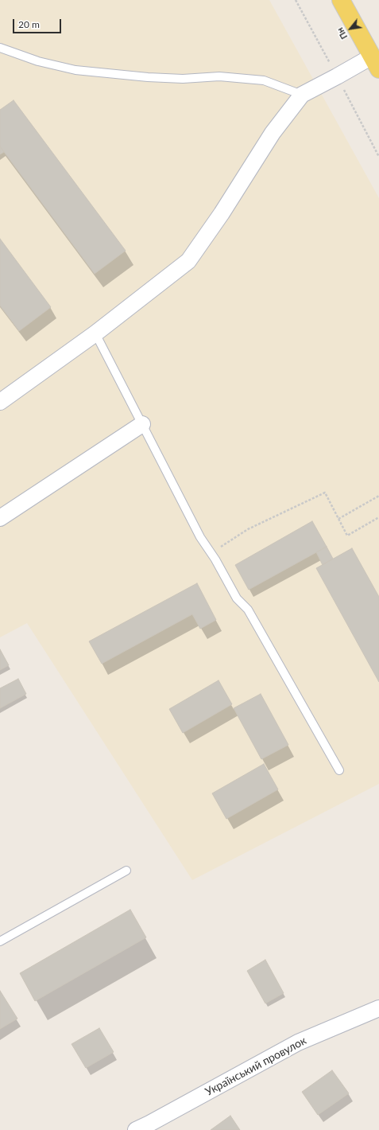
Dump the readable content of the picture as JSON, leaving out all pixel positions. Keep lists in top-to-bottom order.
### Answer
{
  "streets": {
    "street": ["Український провулок"]
  },
  "scale_bar": "20 m",
  "north": "bottom left"
}
